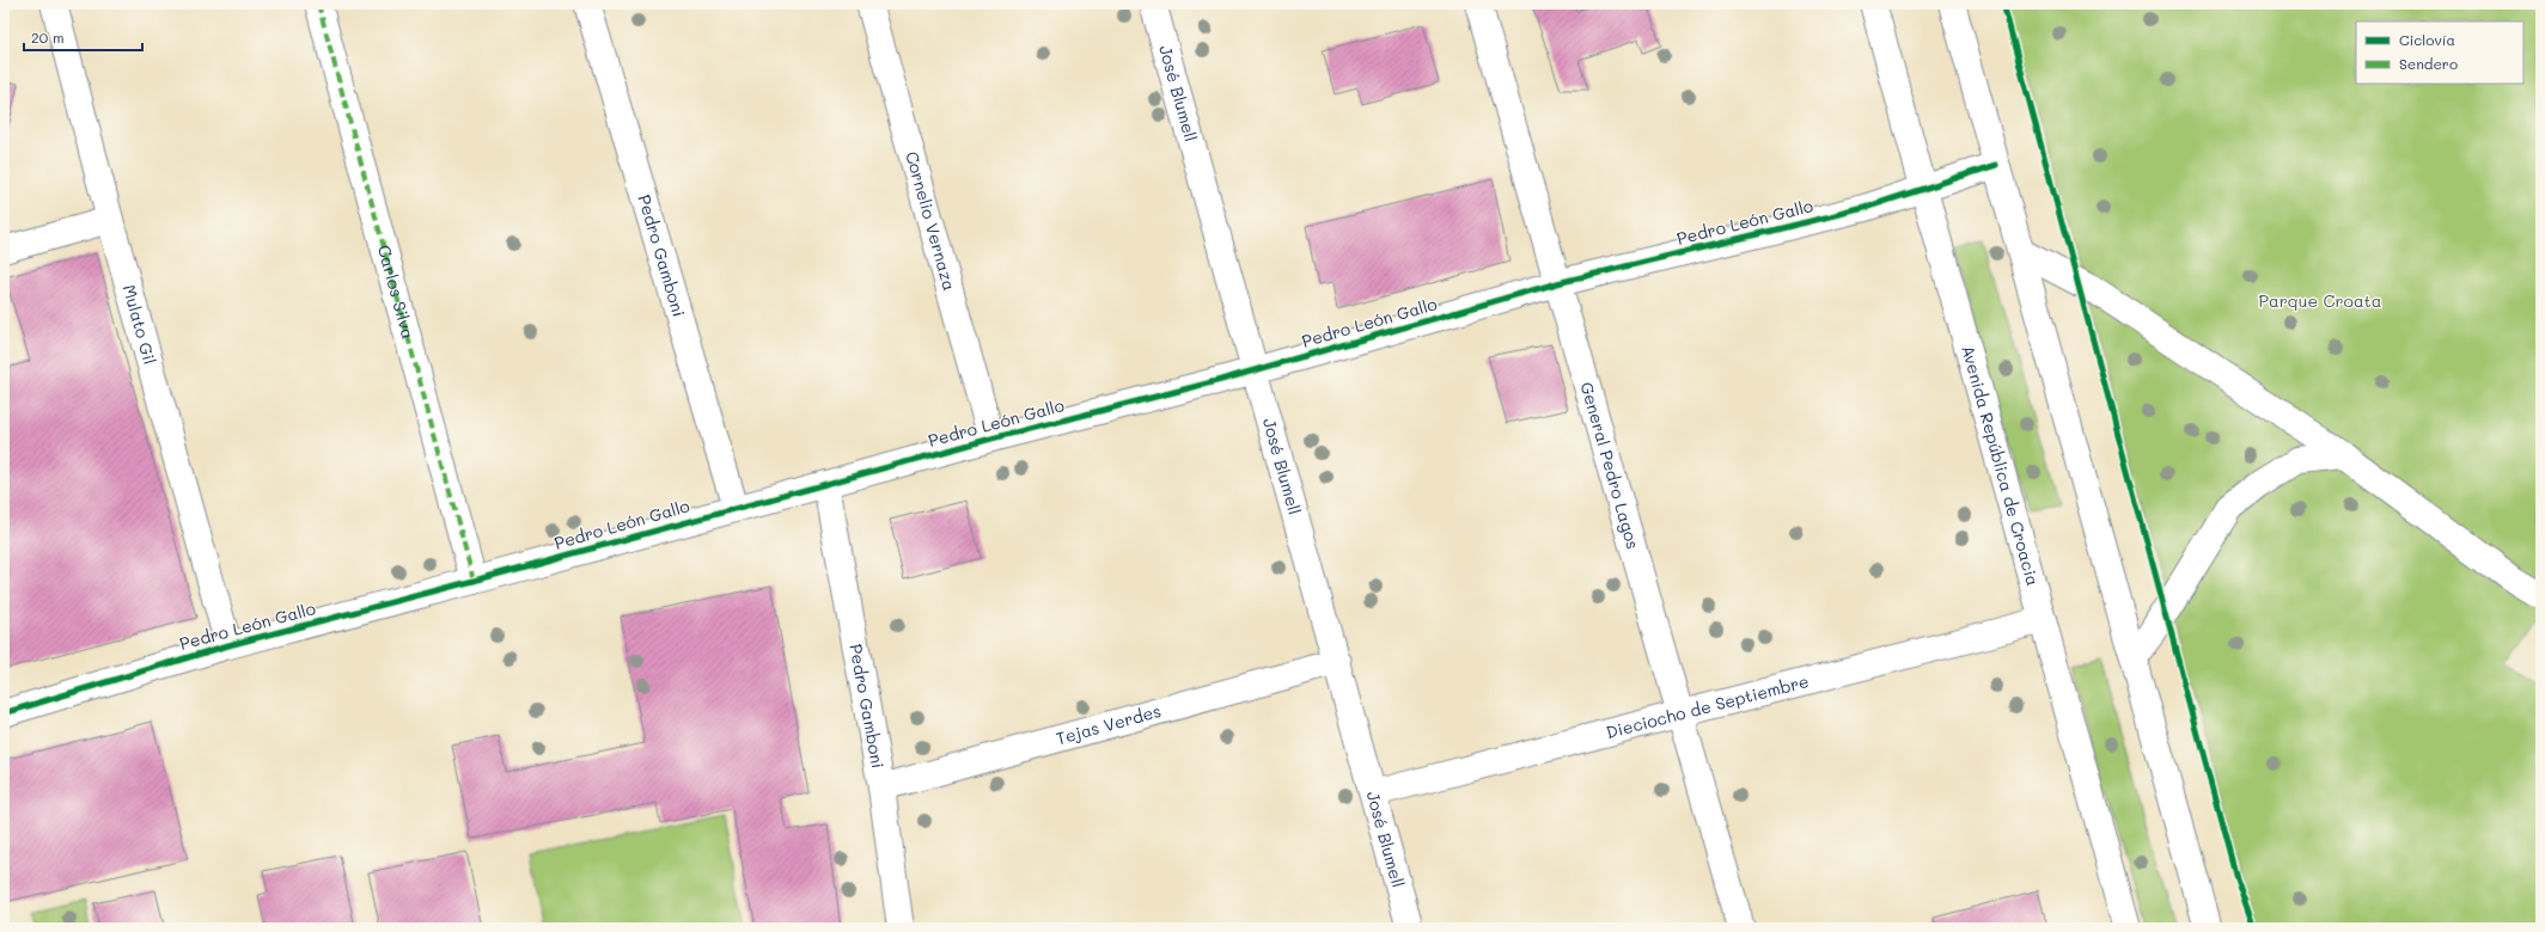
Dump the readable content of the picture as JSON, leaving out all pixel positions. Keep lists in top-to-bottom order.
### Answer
{
  "streets": {
    "main road": [
      "José Blumell",
      "Cornelio Vernaza",
      "Pedro León Gallo",
      "Pedro Gamboni",
      "Carlos Silva",
      "Mulato Gil",
      "General Pedro Lagos",
      "Avenida República de Croacia",
      "Dieciocho de Septiembre",
      "Tejas Verdes"
    ]
  },
  "crossings": [
    ["José Blumell", "Pedro León Gallo"],
    ["José Blumell", "Dieciocho de Septiembre"],
    ["José Blumell", "Tejas Verdes"],
    ["Cornelio Vernaza", "Pedro León Gallo"],
    ["Pedro León Gallo", "Pedro Gamboni"],
    ["Pedro León Gallo", "Carlos Silva"],
    ["Pedro León Gallo", "Mulato Gil"],
    ["Pedro León Gallo", "General Pedro Lagos"],
    ["Pedro León Gallo", "Avenida República de Croacia"],
    ["Pedro Gamboni", "Tejas Verdes"],
    ["General Pedro Lagos", "Dieciocho de Septiembre"],
    ["Avenida República de Croacia", "Dieciocho de Septiembre"]
  ],
  "parks": ["Parque Croata"],
  "legend": ["Ciclovía", "Sendero"],
  "scale_bar": "20 m"
}
